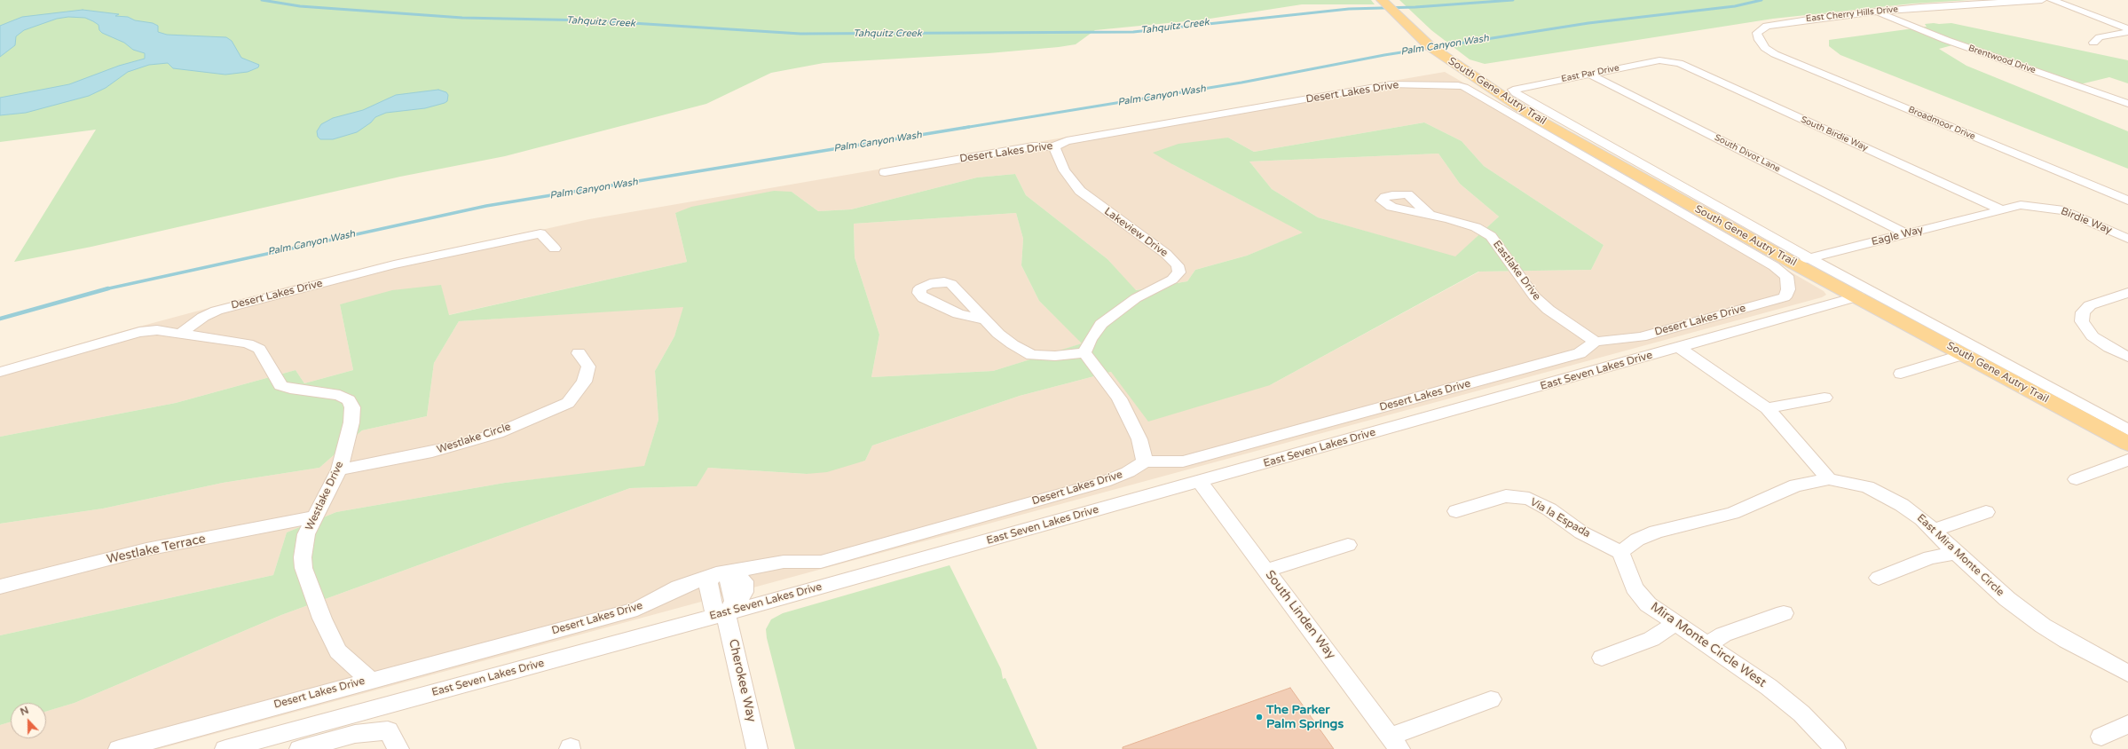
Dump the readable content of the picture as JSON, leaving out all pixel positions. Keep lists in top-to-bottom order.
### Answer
{
  "streets": {
    "main road": ["South Gene Autry Trail"],
    "street": [
      "East Cherry Hills Drive",
      "Brentwood Drive",
      "East Par Drive",
      "Desert Lakes Drive",
      "Broadmoor Drive",
      "South Birdie Way",
      "South Divot Lane",
      "Birdie Way",
      "Lakeview Drive",
      "Eagle Way",
      "Eastlake Drive",
      "East Seven Lakes Drive",
      "Westlake Circle",
      "Westlake Drive",
      "Via la Espada",
      "Westlake Terrace",
      "East Mira Monte Circle",
      "South Linden Way",
      "Mira Monte Circle West",
      "Cherokee Way"
    ]
  },
  "crossings": [
    ["East Cherry Hills Drive", "Brentwood Drive"],
    ["East Cherry Hills Drive", "Broadmoor Drive"],
    ["East Par Drive", "South Gene Autry Trail"],
    ["East Par Drive", "South Birdie Way"],
    ["East Par Drive", "South Divot Lane"],
    ["South Gene Autry Trail", "Eagle Way"],
    ["South Gene Autry Trail", "East Seven Lakes Drive"],
    ["Desert Lakes Drive", "Lakeview Drive"],
    ["Desert Lakes Drive", "Eastlake Drive"],
    ["Desert Lakes Drive", "East Seven Lakes Drive"],
    ["Desert Lakes Drive", "Westlake Drive"],
    ["Desert Lakes Drive", "Cherokee Way"],
    ["South Birdie Way", "Birdie Way"],
    ["South Birdie Way", "Eagle Way"],
    ["South Divot Lane", "Eagle Way"],
    ["Birdie Way", "Eagle Way"],
    ["East Seven Lakes Drive", "South Linden Way"],
    ["East Seven Lakes Drive", "Cherokee Way"],
    ["Westlake Circle", "Westlake Drive"],
    ["Westlake Drive", "Westlake Terrace"],
    ["Via la Espada", "Mira Monte Circle West"]
  ],
  "water": ["Tahquitz Creek", "Palm Canyon Wash"],
  "places": ["The Parker Palm Springs"],
  "north": "top"
}
